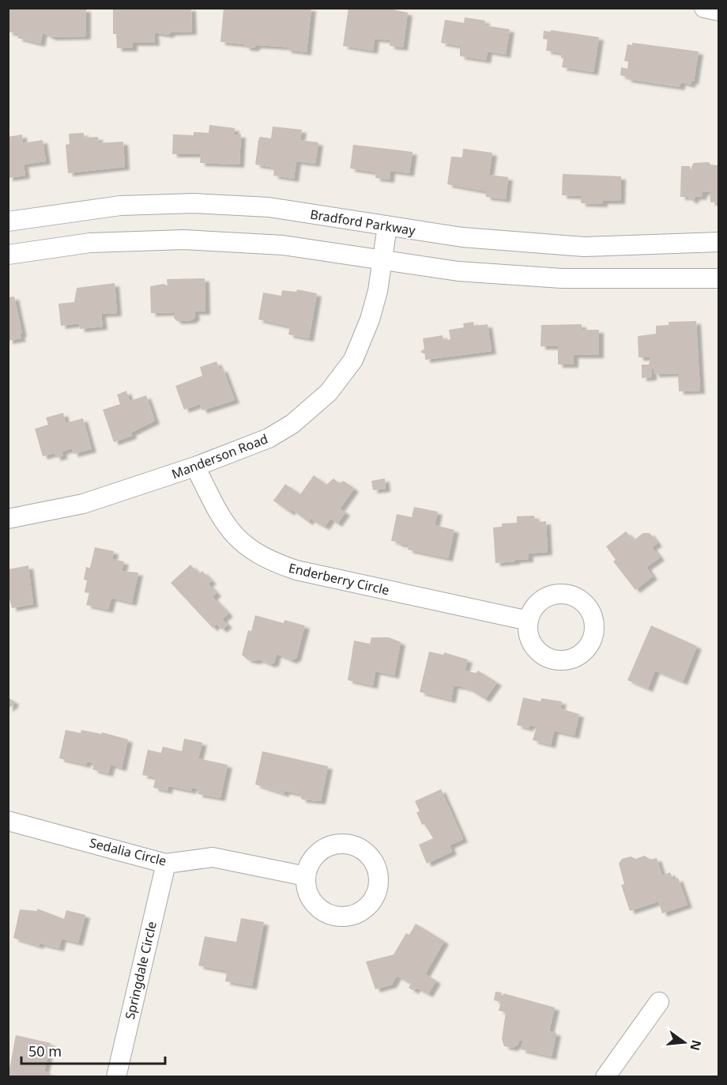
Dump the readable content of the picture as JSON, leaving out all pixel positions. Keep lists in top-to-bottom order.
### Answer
{
  "streets": {
    "street": [
      "Bradford Parkway",
      "Manderson Road",
      "Enderberry Circle",
      "Sedalia Circle",
      "Springdale Circle"
    ]
  },
  "crossings": [
    ["Bradford Parkway", "Manderson Road"],
    ["Manderson Road", "Enderberry Circle"],
    ["Sedalia Circle", "Springdale Circle"]
  ],
  "scale_bar": "50 m",
  "north": "right"
}
